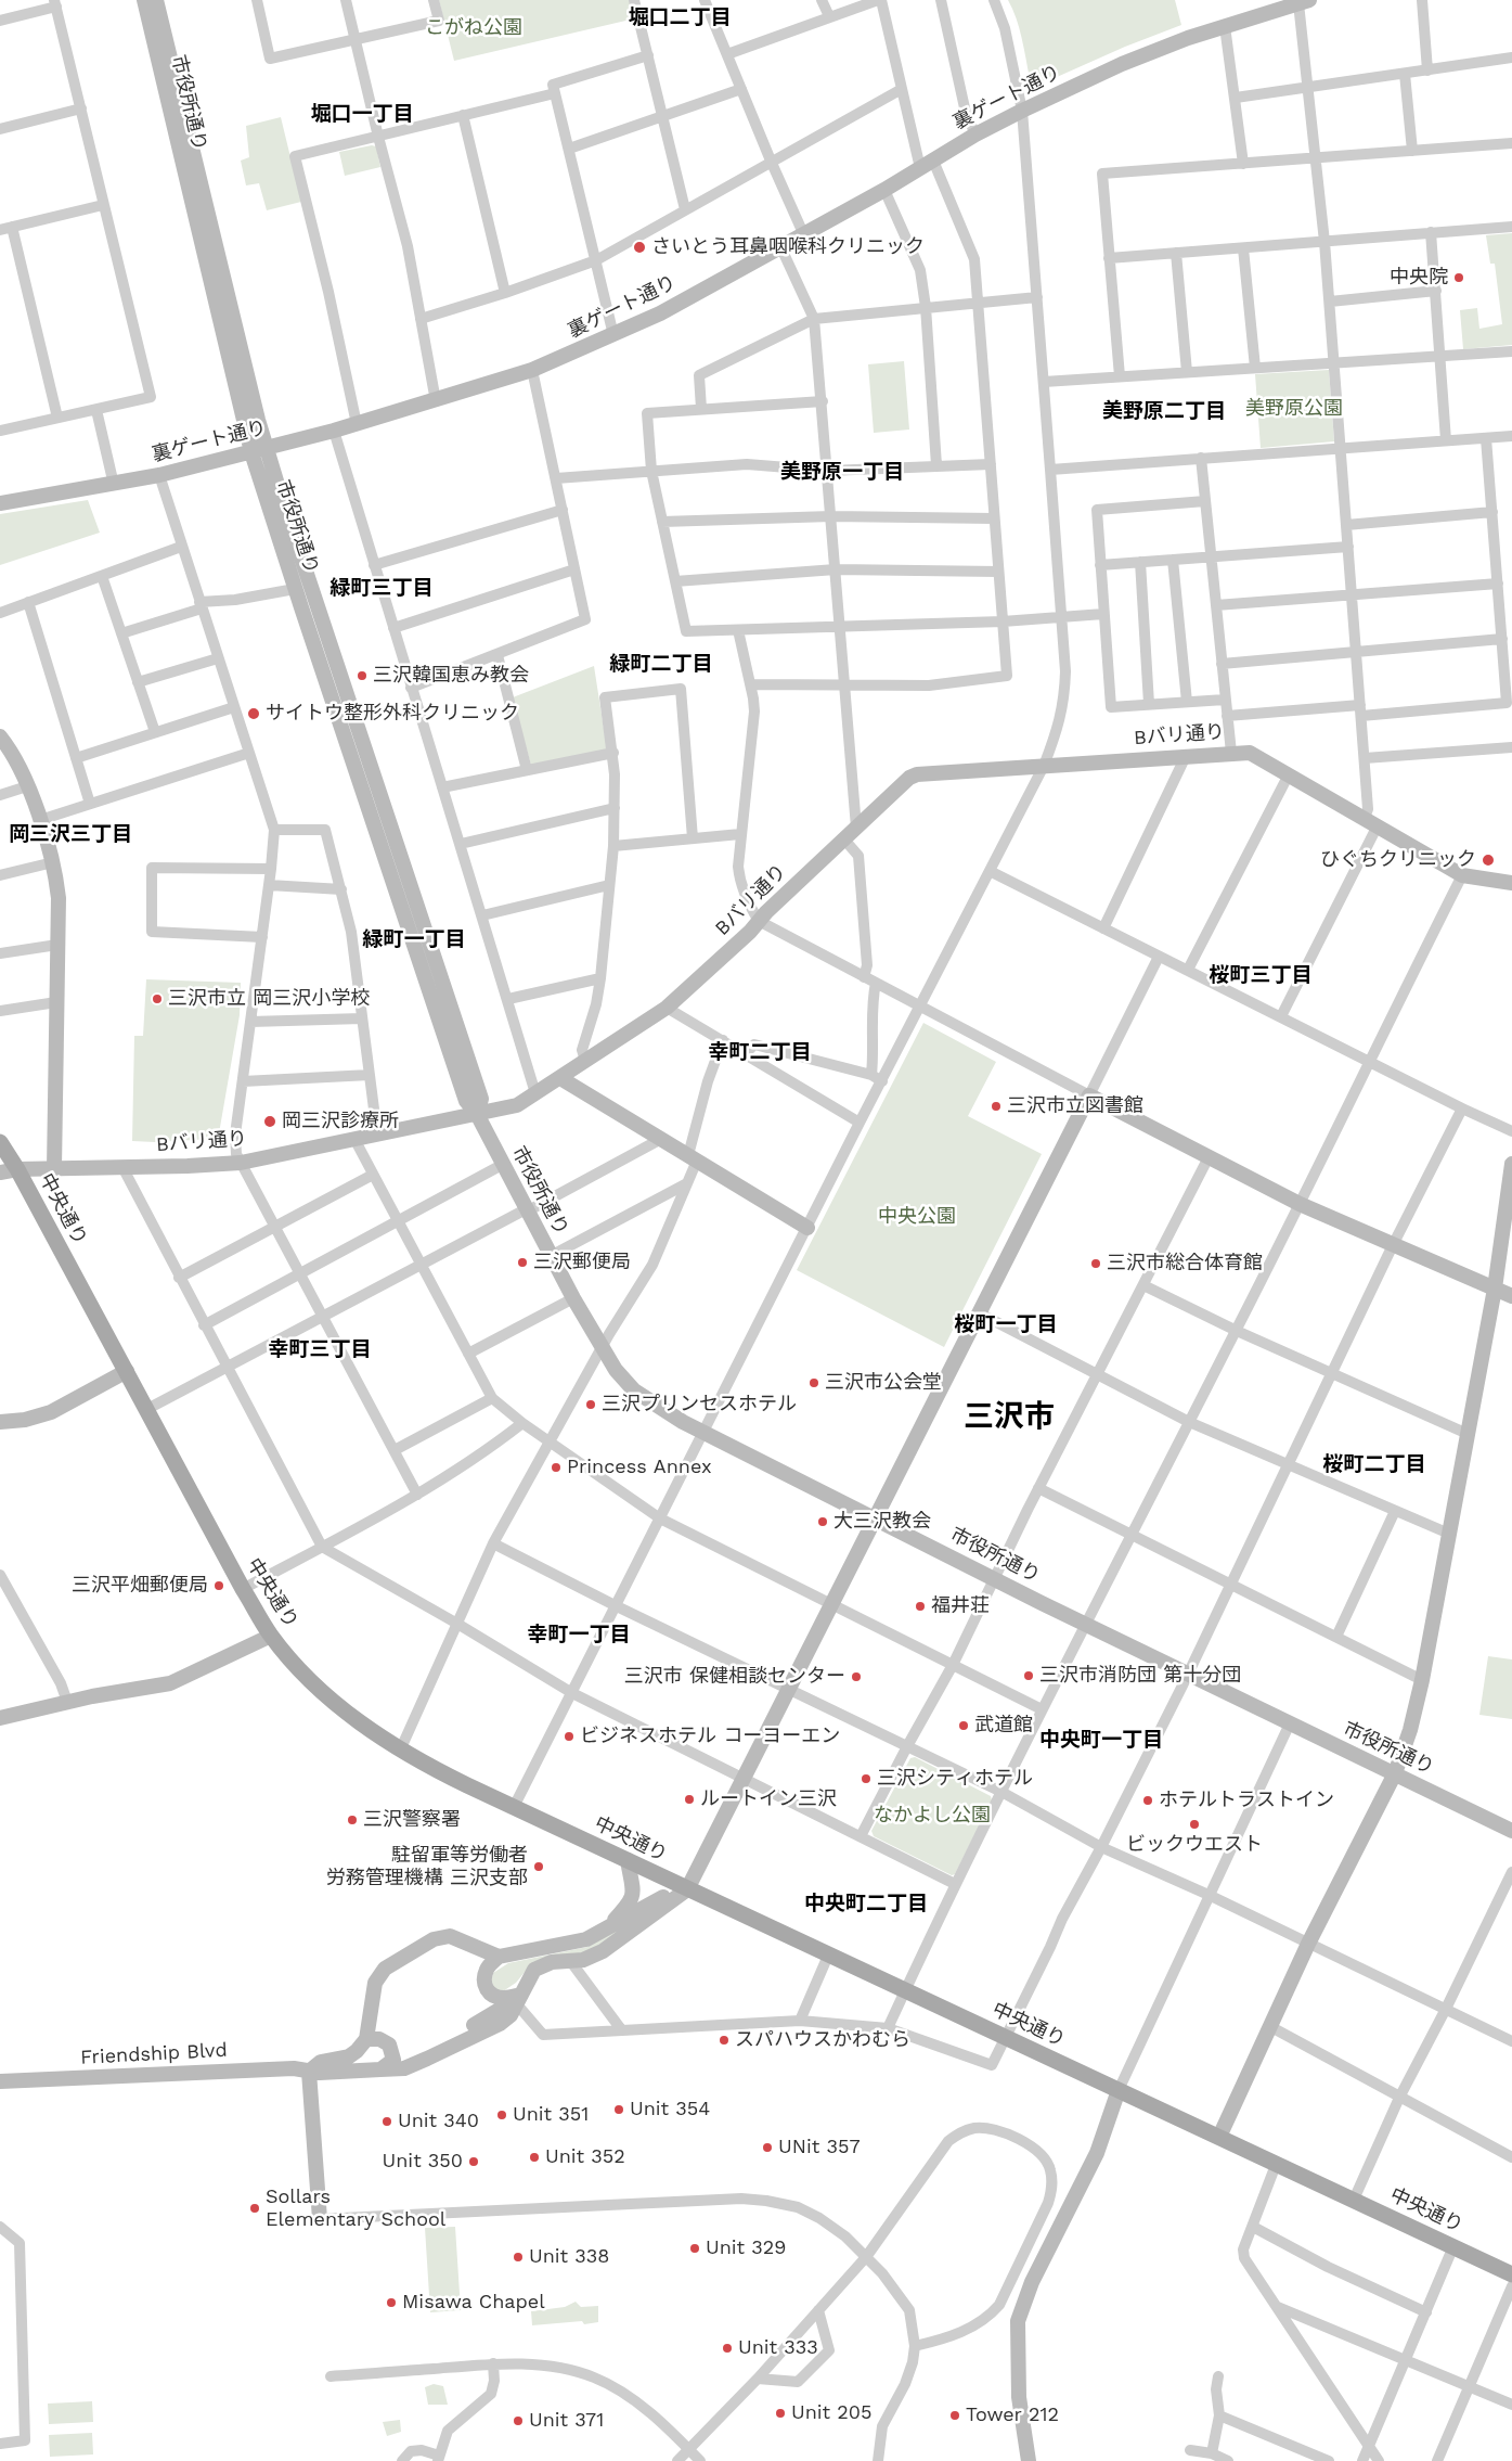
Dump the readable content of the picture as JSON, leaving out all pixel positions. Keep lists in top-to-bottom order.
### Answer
{
  "streets": {
    "main road": ["中央通り"],
    "street": [
      "裏ゲート通り",
      "市役所通り",
      "Bバリ通り",
      "Friendship Blvd"
    ]
  },
  "crossings": [
    ["裏ゲート通り", "市役所通り"],
    ["市役所通り", "Bバリ通り"],
    ["Bバリ通り", "中央通り"]
  ],
  "districts": [
    "堀口二丁目",
    "堀口一丁目",
    "美野原二丁目",
    "美野原一丁目",
    "緑町三丁目",
    "緑町二丁目",
    "岡三沢三丁目",
    "緑町一丁目",
    "桜町三丁目",
    "幸町二丁目",
    "桜町一丁目",
    "幸町三丁目",
    "三沢市",
    "桜町二丁目",
    "幸町一丁目",
    "中央町一丁目",
    "中央町二丁目"
  ],
  "parks": [
    "こがね公園",
    "美野原公園",
    "中央公園",
    "なかよし公園"
  ],
  "places": [
    "さいとう耳鼻咽喉科クリニック",
    "中央院",
    "三沢韓国恵み教会",
    "サイトウ整形外科クリニック",
    "ひぐちクリニック",
    "三沢市立 岡三沢小学校",
    "三沢市立図書館",
    "岡三沢診療所",
    "三沢郵便局",
    "三沢市総合体育館",
    "三沢市公会堂",
    "三沢プリンセスホテル",
    "Princess Annex",
    "大三沢教会",
    "三沢平畑郵便局",
    "福井荘",
    "三沢市消防団 第十分団",
    "三沢市 保健相談センター",
    "武道館",
    "ビジネスホテル コーヨーエン",
    "三沢シティホテル",
    "ルートイン三沢",
    "ホテルトラストイン",
    "三沢警察署",
    "ビックウエスト",
    "駐留軍等労働者 労務管理機構 三沢支部",
    "スパハウスかわむら",
    "Unit 354",
    "Unit 351",
    "Unit 340",
    "UNit 357",
    "Unit 352",
    "Unit 350",
    "Sollars Elementary School",
    "Unit 329",
    "Unit 338",
    "Misawa Chapel",
    "Unit 333",
    "Unit 205",
    "Tower 212",
    "Unit 371"
  ]
}
